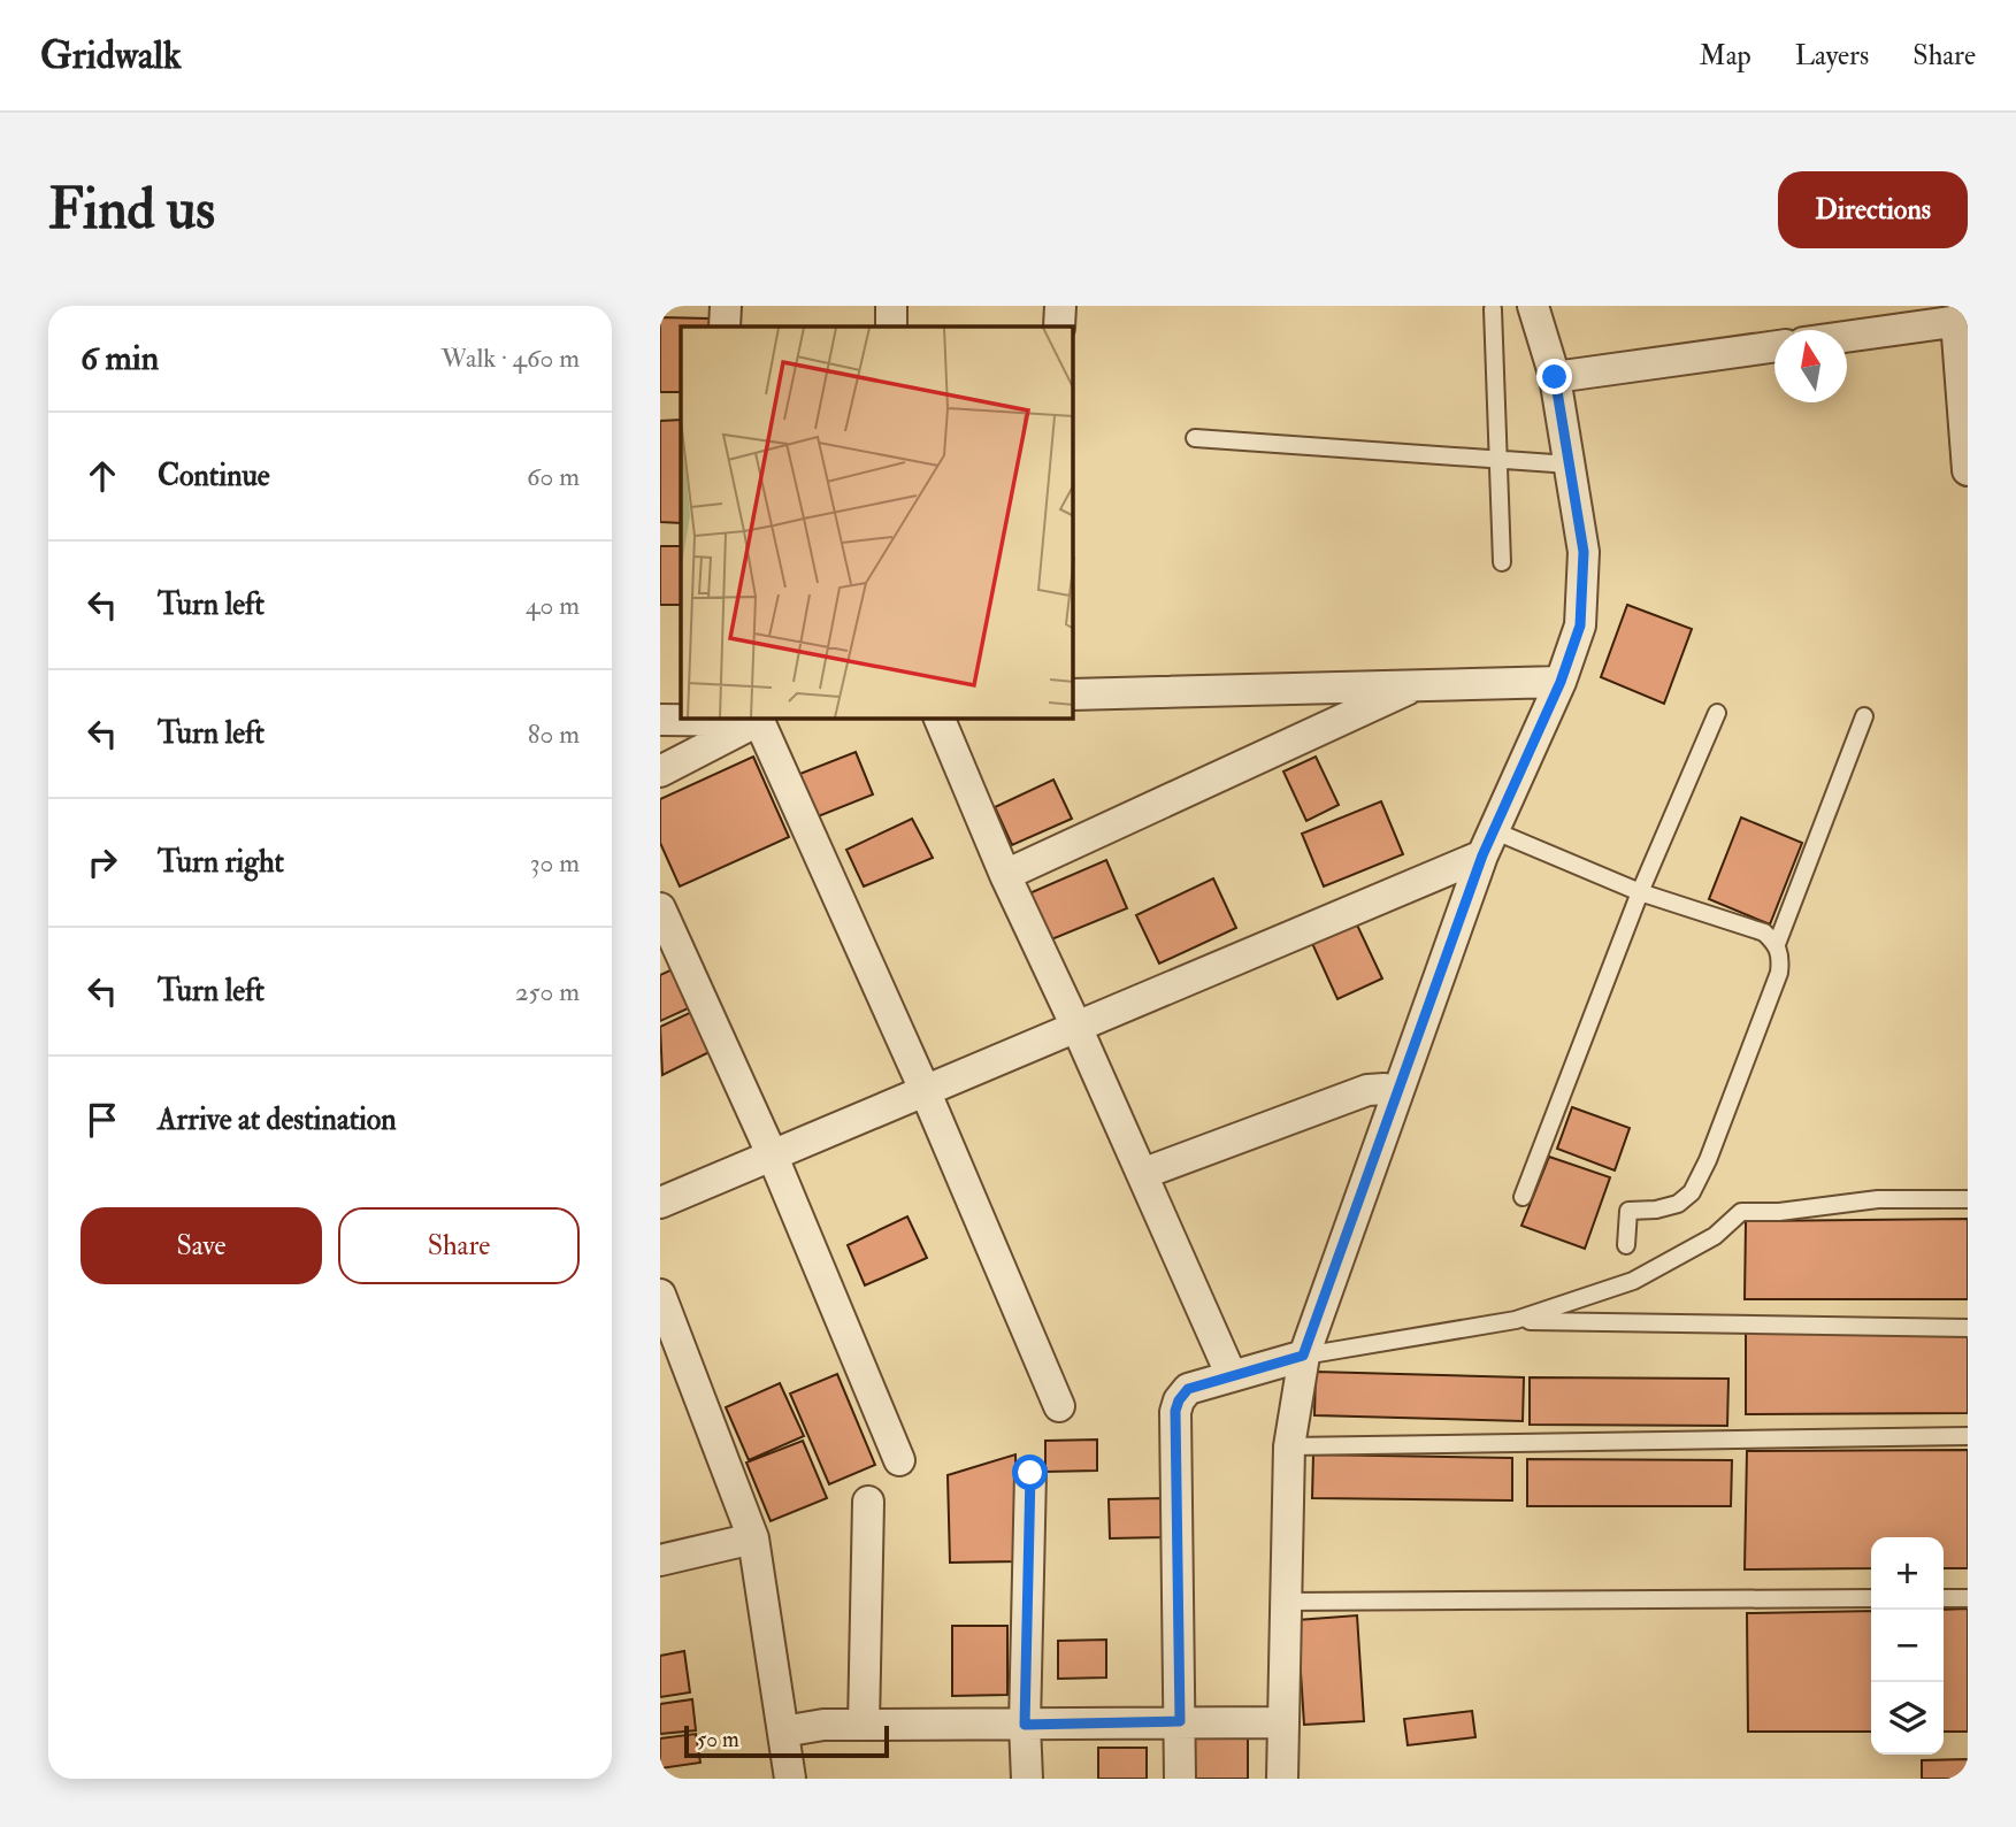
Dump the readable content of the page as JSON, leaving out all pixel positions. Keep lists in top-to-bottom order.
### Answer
{
  "scale_bar": "50 m",
  "north": "top",
  "page": {
    "header": "Gridwalk",
    "nav": ["Map", "Layers", "Share"],
    "buttons": [
      "Directions",
      ["Save", "Share"]
    ],
    "title": "Find us",
    "heading": ["6 min", "Walk · 460 m"],
    "list": [
      ["Continue", "60 m"],
      ["Turn left", "40 m"],
      ["Turn left", "80 m"],
      ["Turn right", "30 m"],
      ["Turn left", "250 m"],
      "Arrive at destination"
    ],
    "map_buttons": ["+", "−"],
    "scale": "50 m"
  }
}
